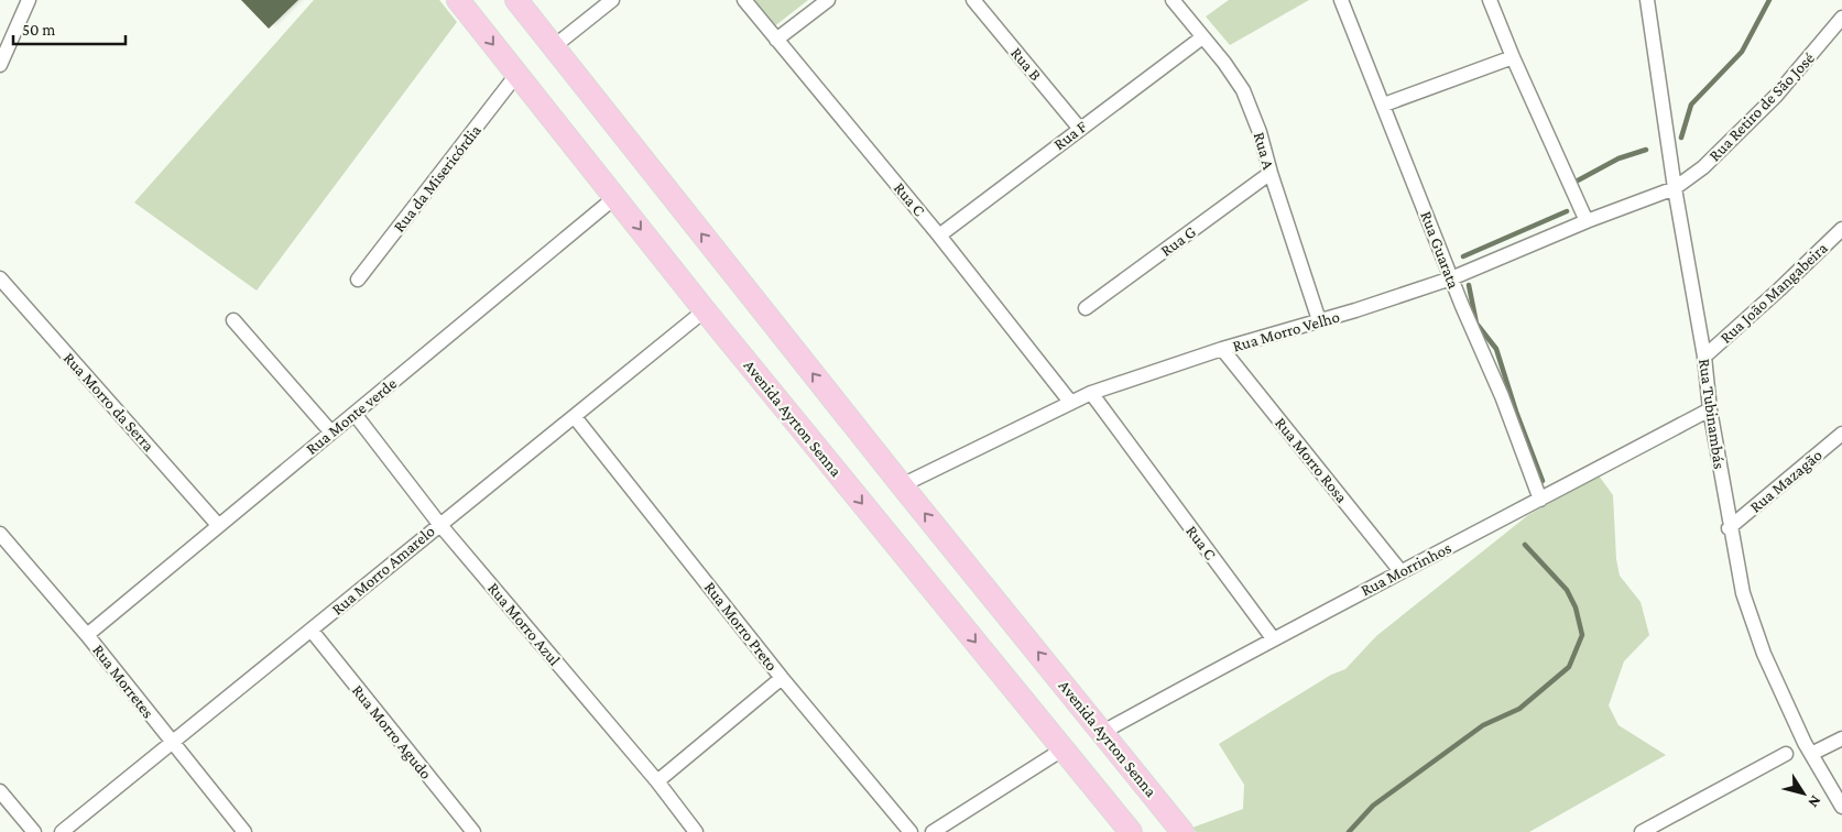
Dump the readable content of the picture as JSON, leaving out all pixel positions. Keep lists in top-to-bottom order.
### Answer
{
  "streets": {
    "main road": ["Avenida Ayrton Senna"],
    "street": [
      "Rua B",
      "Rua Retiro de São José",
      "Rua F",
      "Rua A",
      "Rua da Misericórdia",
      "Rua C",
      "Rua G",
      "Rua Guarata",
      "Rua João Mangabeira",
      "Rua Morro Velho",
      "Rua Morro da Serra",
      "Rua Tubinambás",
      "Rua Monte verde",
      "Rua Morro Rosa",
      "Rua Mazagão",
      "Rua Morrinhos",
      "Rua Morro Amarelo",
      "Rua Morro Azul",
      "Rua Morro Preto",
      "Rua Morretes",
      "Rua Morro Agudo"
    ]
  },
  "crossings": [
    ["Rua B", "Rua F"],
    ["Rua Retiro de São José", "Rua Morro Velho"],
    ["Rua Retiro de São José", "Rua Tubinambás"],
    ["Rua F", "Rua A"],
    ["Rua F", "Rua C"],
    ["Rua A", "Rua G"],
    ["Rua A", "Rua Morro Velho"],
    ["Rua da Misericórdia", "Avenida Ayrton Senna"],
    ["Rua C", "Rua Morro Velho"],
    ["Rua C", "Rua Morrinhos"],
    ["Rua Guarata", "Rua Morro Velho"],
    ["Rua Guarata", "Rua Morrinhos"],
    ["Rua João Mangabeira", "Rua Tubinambás"],
    ["Rua Morro Velho", "Rua Tubinambás"],
    ["Rua Morro Velho", "Avenida Ayrton Senna"],
    ["Rua Morro Velho", "Rua Morro Rosa"],
    ["Rua Morro da Serra", "Rua Monte verde"],
    ["Rua Tubinambás", "Rua Mazagão"],
    ["Rua Tubinambás", "Rua Morrinhos"],
    ["Rua Monte verde", "Avenida Ayrton Senna"],
    ["Rua Monte verde", "Rua Morro Azul"],
    ["Rua Monte verde", "Rua Morretes"],
    ["Avenida Ayrton Senna", "Rua Morrinhos"],
    ["Avenida Ayrton Senna", "Rua Morro Amarelo"],
    ["Rua Morro Rosa", "Rua Morrinhos"],
    ["Rua Morro Amarelo", "Rua Morro Azul"],
    ["Rua Morro Amarelo", "Rua Morro Preto"],
    ["Rua Morro Amarelo", "Rua Morretes"],
    ["Rua Morro Amarelo", "Rua Morro Agudo"]
  ],
  "scale_bar": "50 m",
  "north": "bottom right"
}
